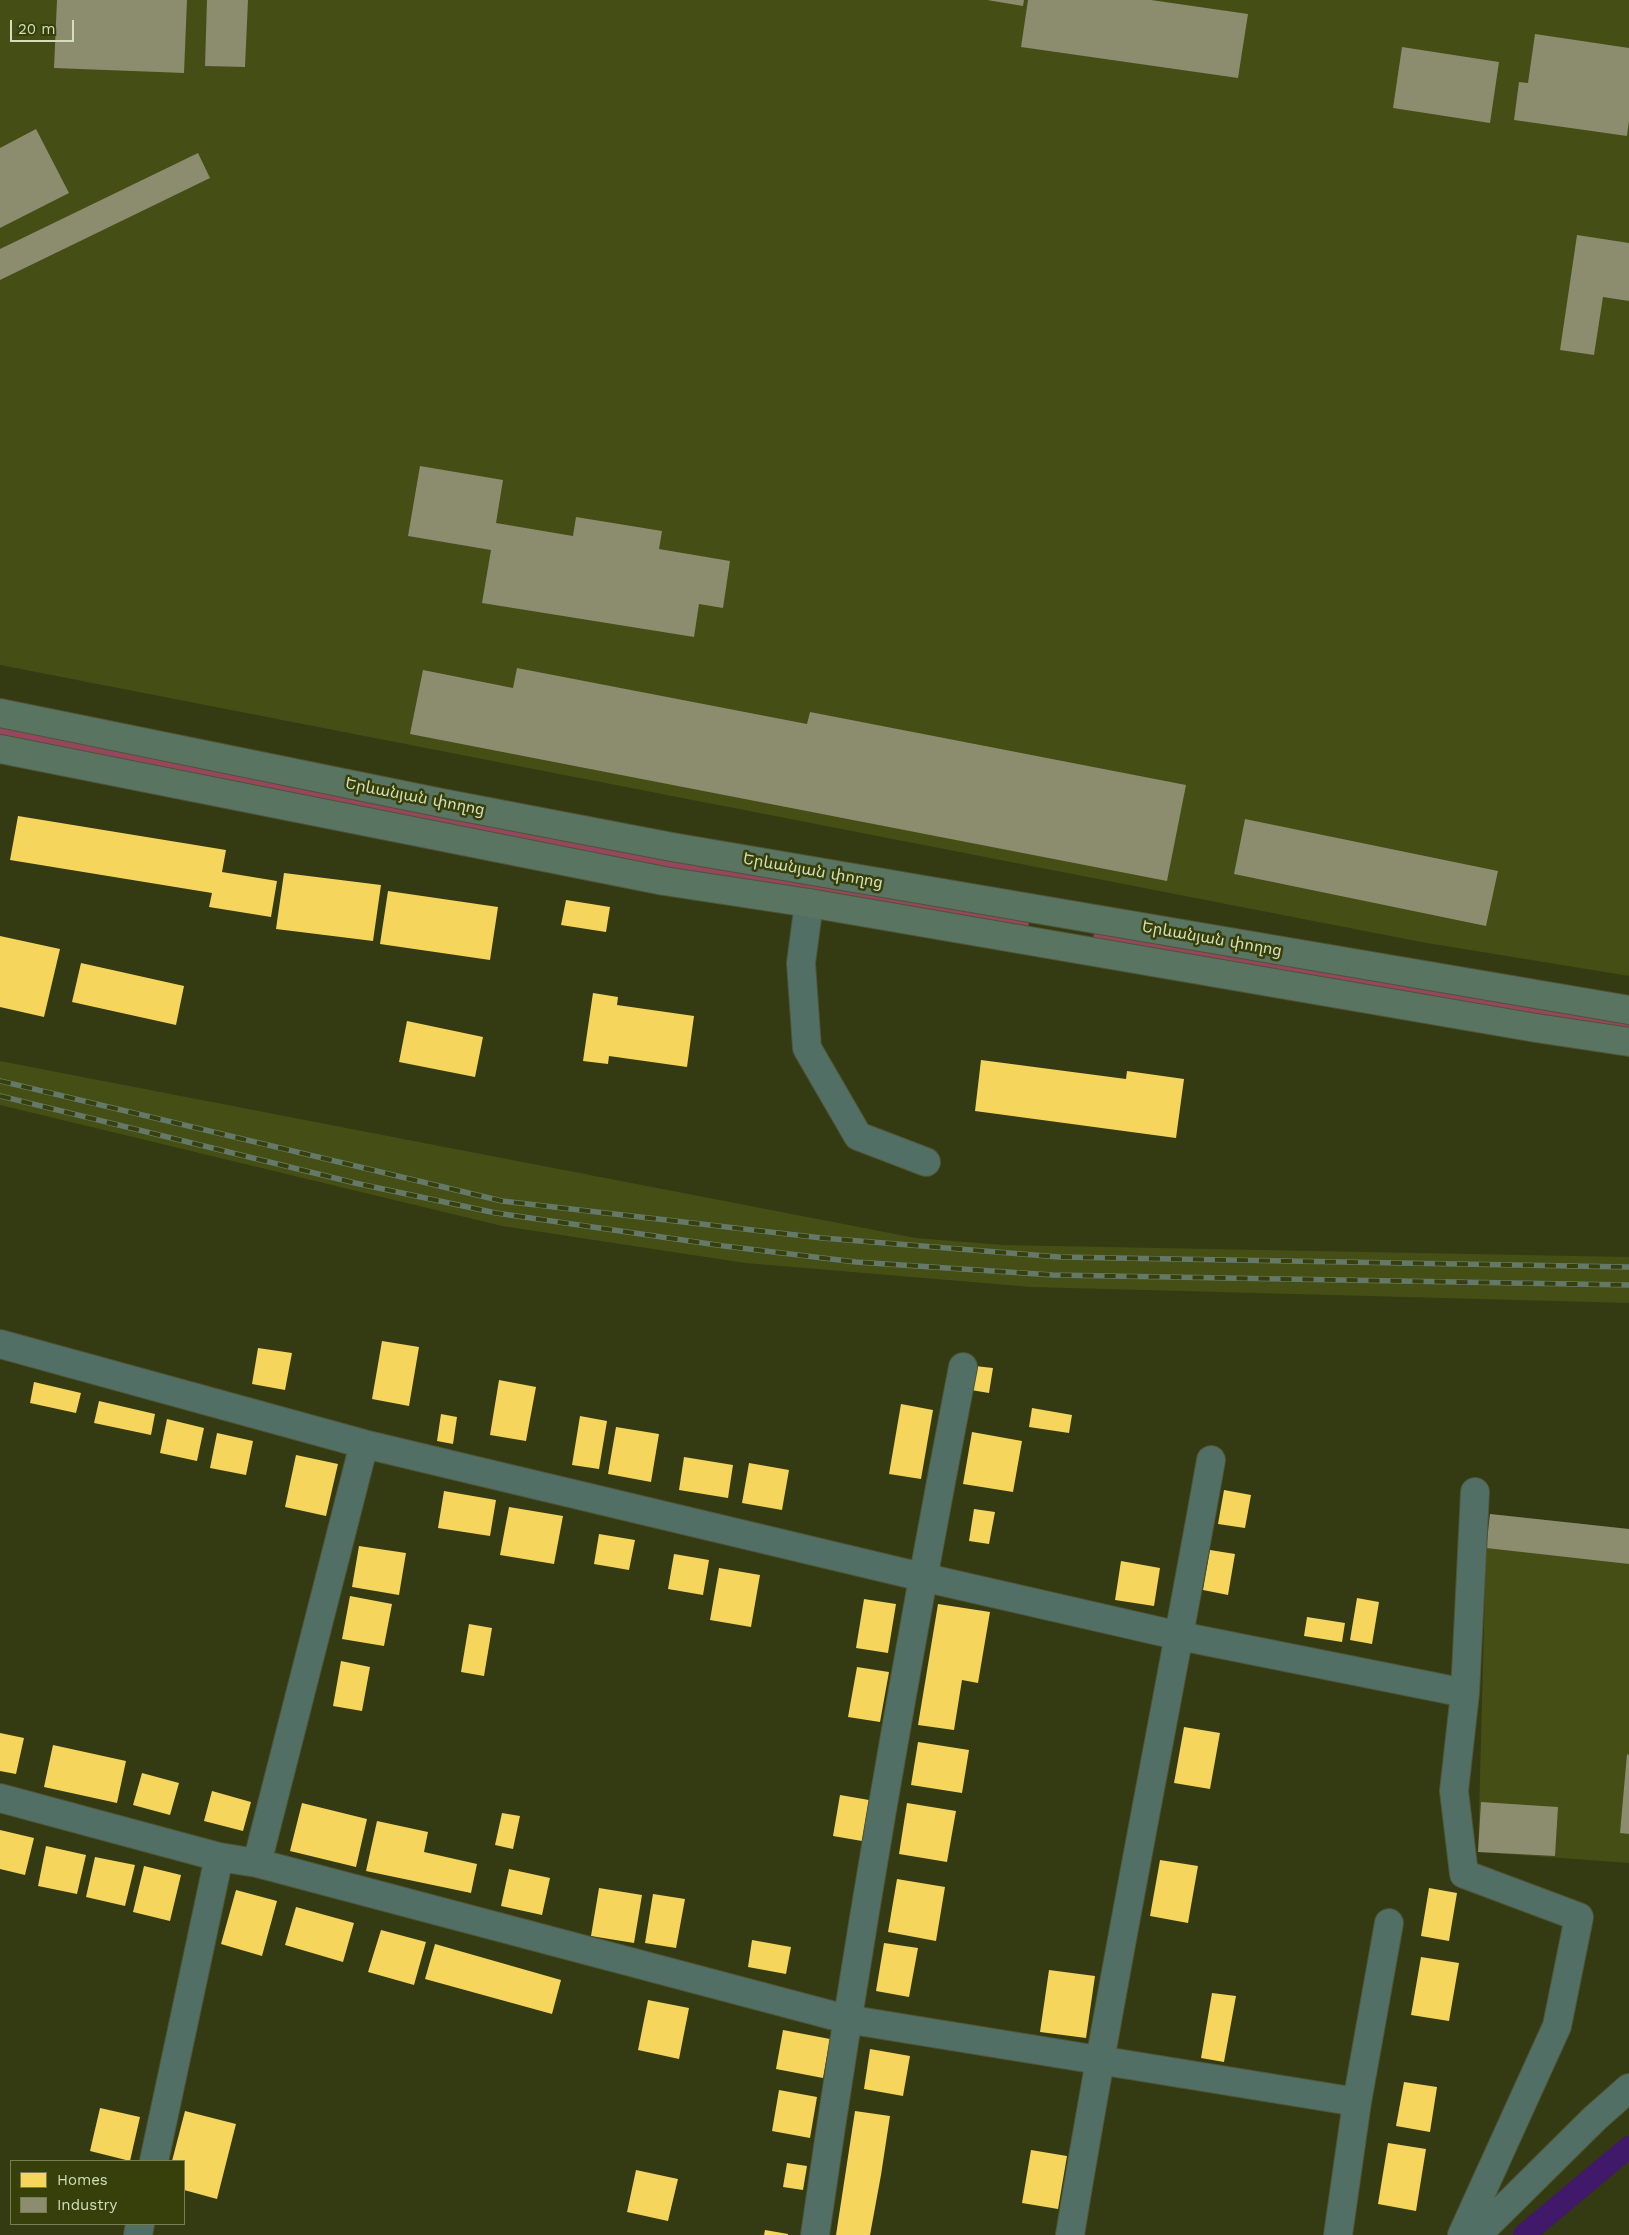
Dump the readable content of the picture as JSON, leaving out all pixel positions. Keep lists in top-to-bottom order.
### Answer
{
  "streets": {
    "highway": ["Երևանյան փողոց"]
  },
  "legend": ["Homes", "Industry"],
  "scale_bar": "20 m"
}
